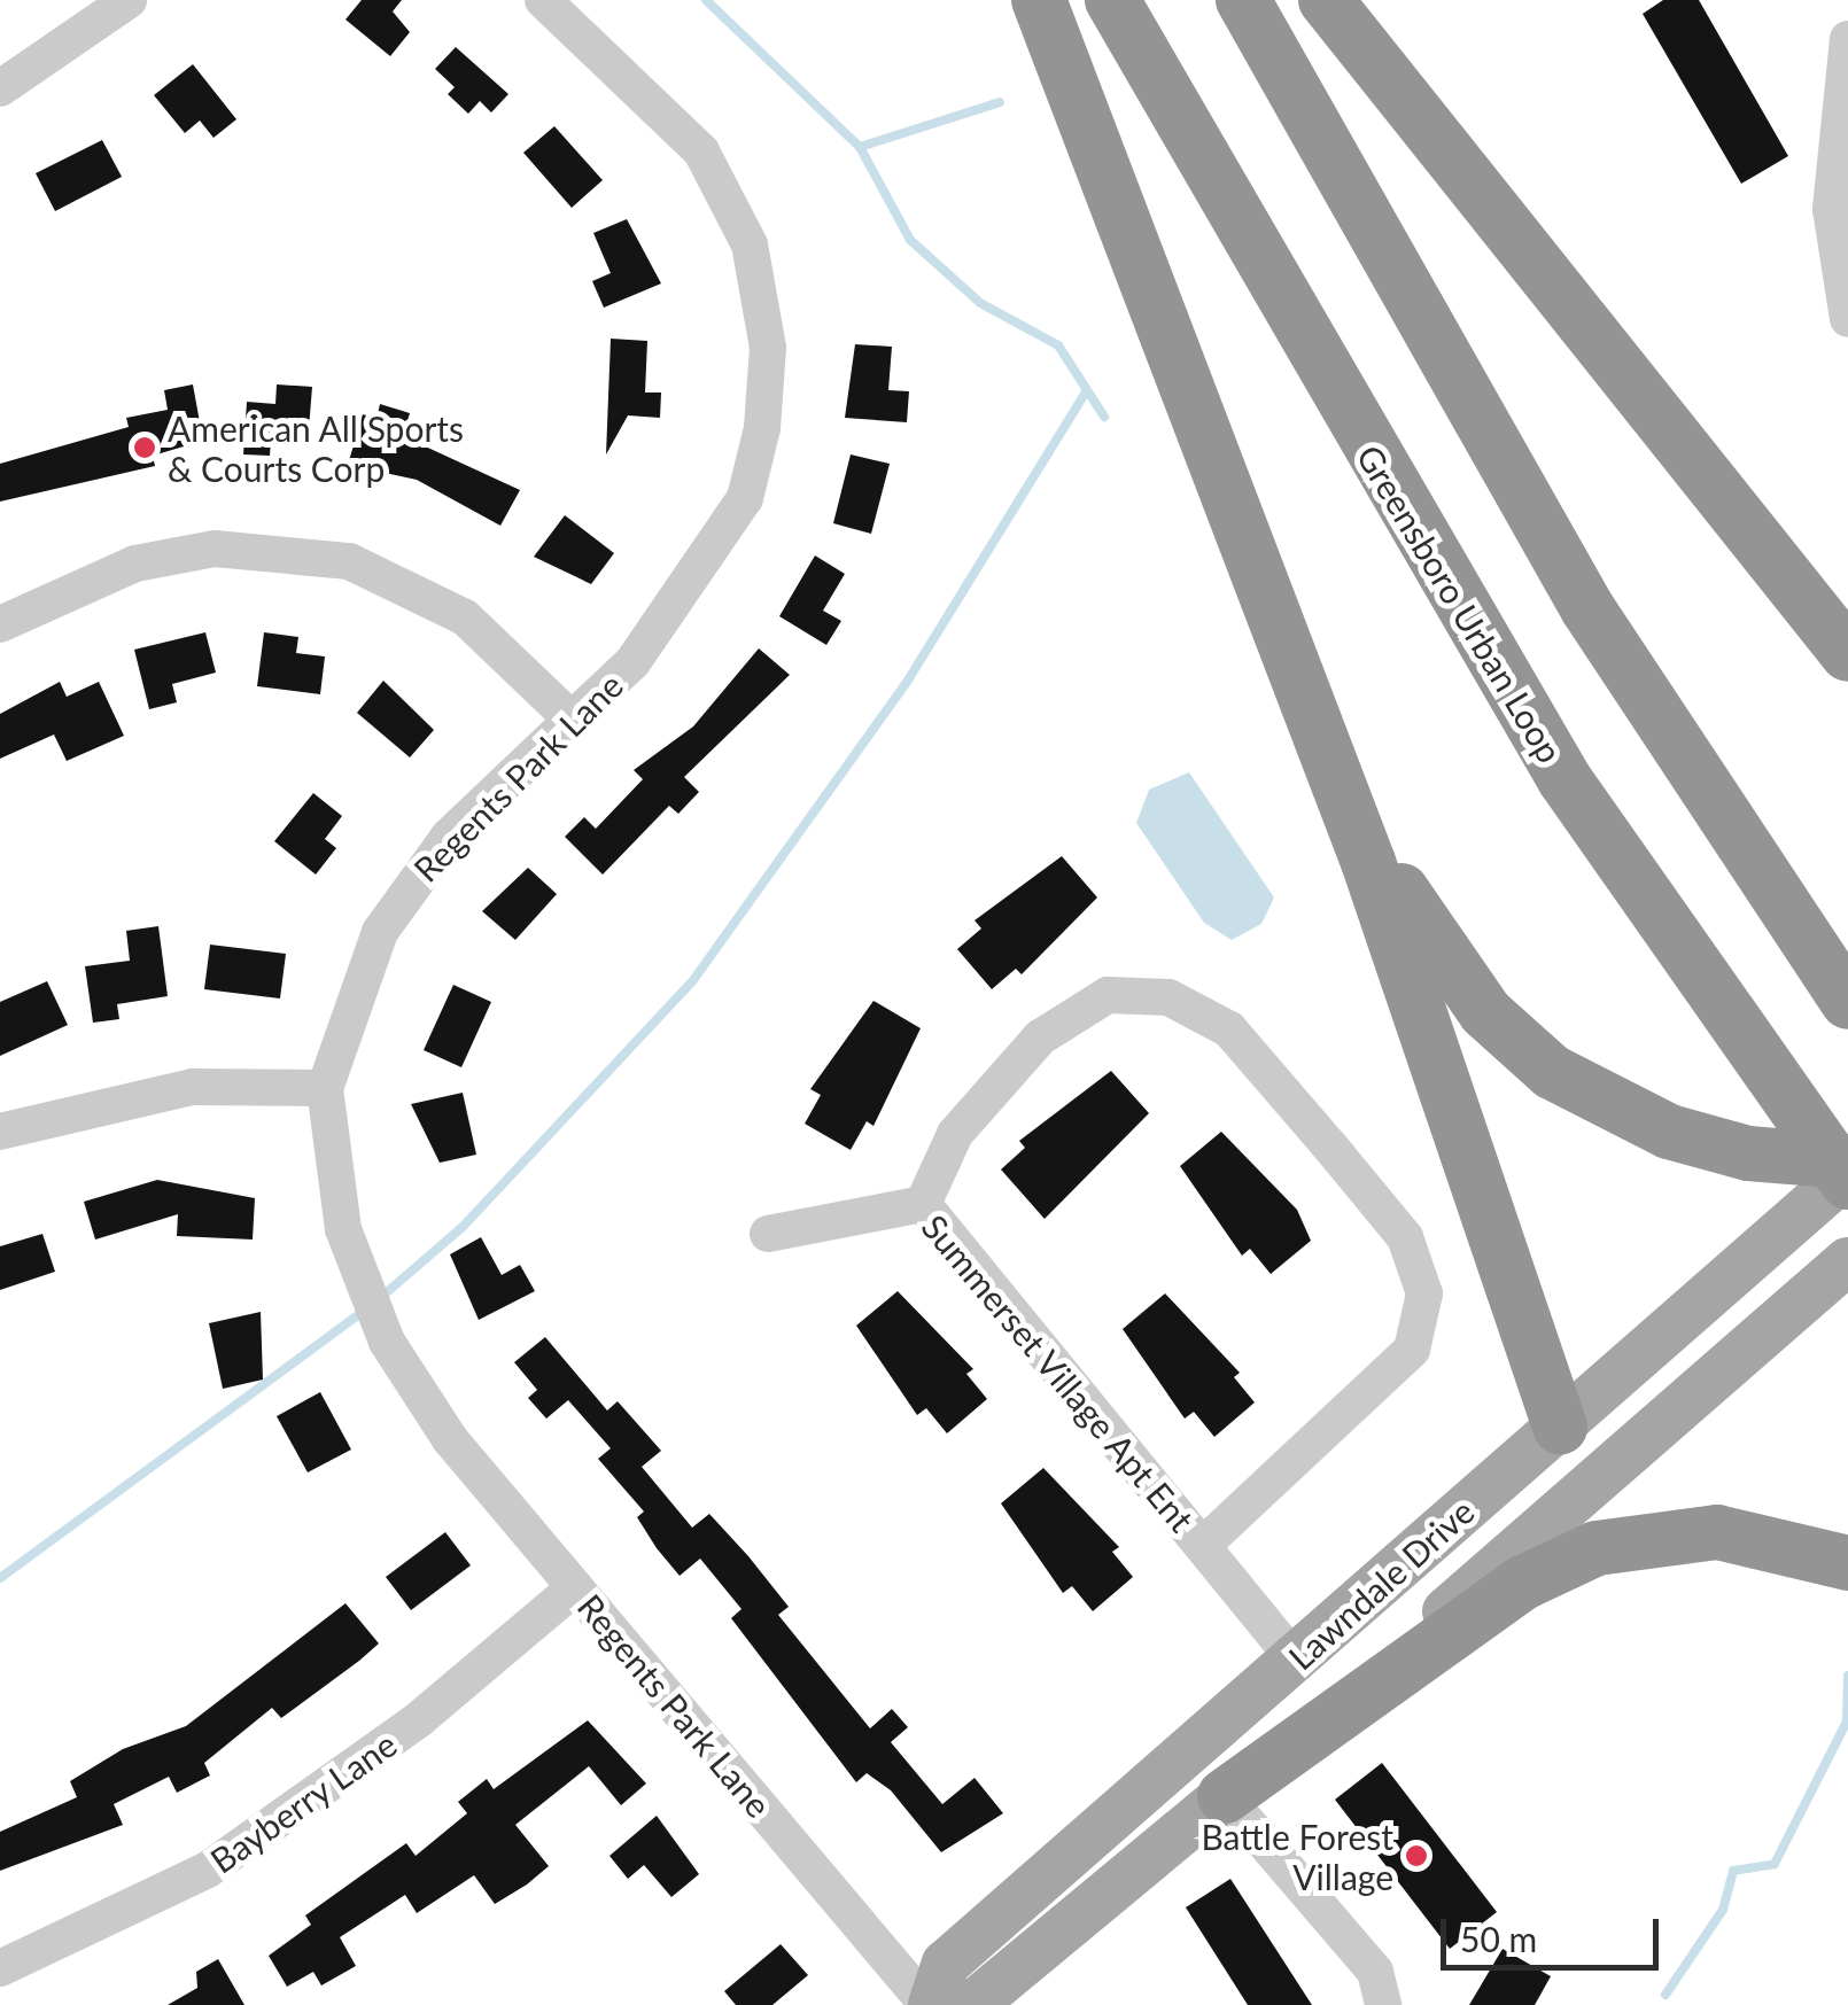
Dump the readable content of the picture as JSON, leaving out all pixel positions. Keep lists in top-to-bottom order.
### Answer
{
  "streets": {
    "highway": ["Greensboro Urban Loop"],
    "main road": ["Lawndale Drive"],
    "street": ["Regents Park Lane", "Summerset Village Apt Ent", "Bayberry Lane"]
  },
  "crossings": [
    ["Regents Park Lane", "Lawndale Drive"],
    ["Regents Park Lane", "Bayberry Lane"],
    ["Summerset Village Apt Ent", "Lawndale Drive"]
  ],
  "places": ["American All Sports & Courts Corp", "Battle Forest Village"],
  "scale_bar": "50 m"
}
